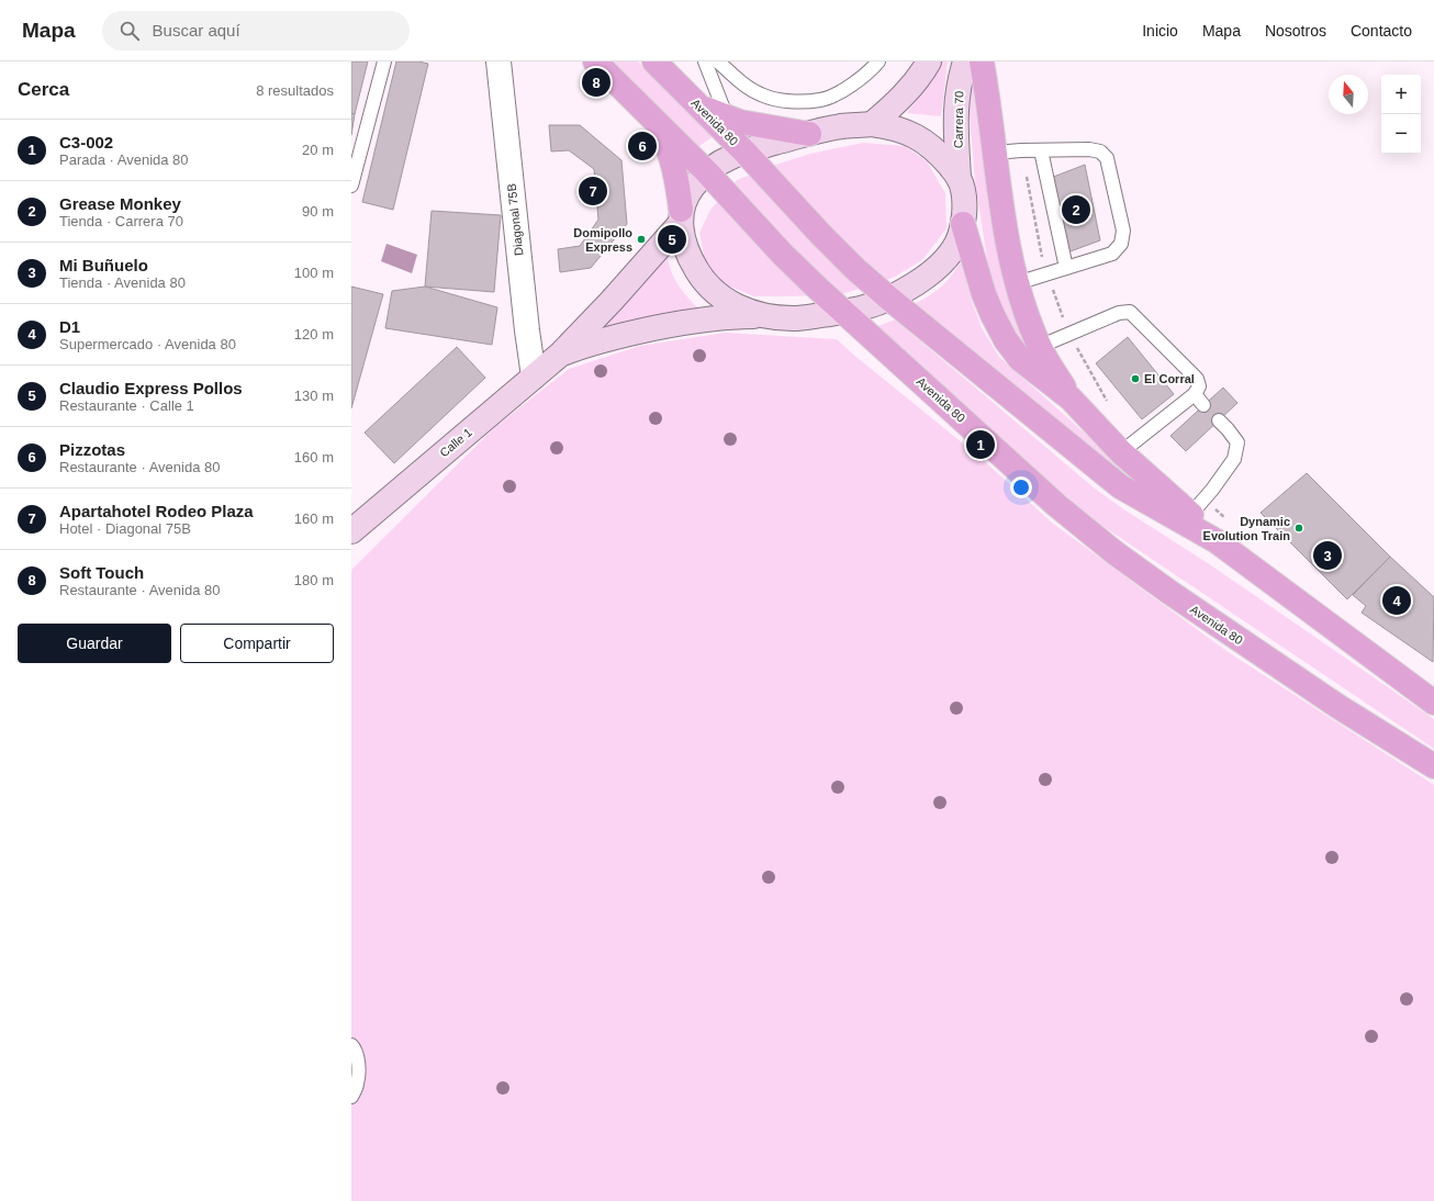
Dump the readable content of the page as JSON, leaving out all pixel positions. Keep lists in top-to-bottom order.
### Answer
{
  "streets": {
    "main road": ["Carrera 70", "Avenida 80", "Calle 1"],
    "street": ["Diagonal 75B"]
  },
  "crossings": [
    ["Carrera 70", "Avenida 80"],
    ["Carrera 70", "Calle 1"],
    ["Avenida 80", "Calle 1"],
    ["Diagonal 75B", "Calle 1"]
  ],
  "places": ["Domipollo Express", "El Corral", "Dynamic Evolution Train"],
  "north": "top",
  "page": {
    "header": "Mapa",
    "search": "Buscar aquí",
    "nav": [
      "Inicio",
      "Mapa",
      "Nosotros",
      "Contacto"
    ],
    "heading": ["Cerca", "8 resultados"],
    "pins": [
      "8",
      "6",
      "7",
      "2",
      "5",
      "1",
      "3",
      "4"
    ],
    "map_buttons": ["+", "−"],
    "list": [
      {
        "mark": "1",
        "name": "C3-002",
        "note": "Parada · Avenida 80",
        "value": "20 m"
      },
      {
        "mark": "2",
        "name": "Grease Monkey",
        "note": "Tienda · Carrera 70",
        "value": "90 m"
      },
      {
        "mark": "3",
        "name": "Mi Buñuelo",
        "note": "Tienda · Avenida 80",
        "value": "100 m"
      },
      {
        "mark": "4",
        "name": "D1",
        "note": "Supermercado · Avenida 80",
        "value": "120 m"
      },
      {
        "mark": "5",
        "name": "Claudio Express Pollos",
        "note": "Restaurante · Calle 1",
        "value": "130 m"
      },
      {
        "mark": "6",
        "name": "Pizzotas",
        "note": "Restaurante · Avenida 80",
        "value": "160 m"
      },
      {
        "mark": "7",
        "name": "Apartahotel Rodeo Plaza",
        "note": "Hotel · Diagonal 75B",
        "value": "160 m"
      },
      {
        "mark": "8",
        "name": "Soft Touch",
        "note": "Restaurante · Avenida 80",
        "value": "180 m"
      }
    ],
    "buttons": ["Guardar", "Compartir"]
  }
}
